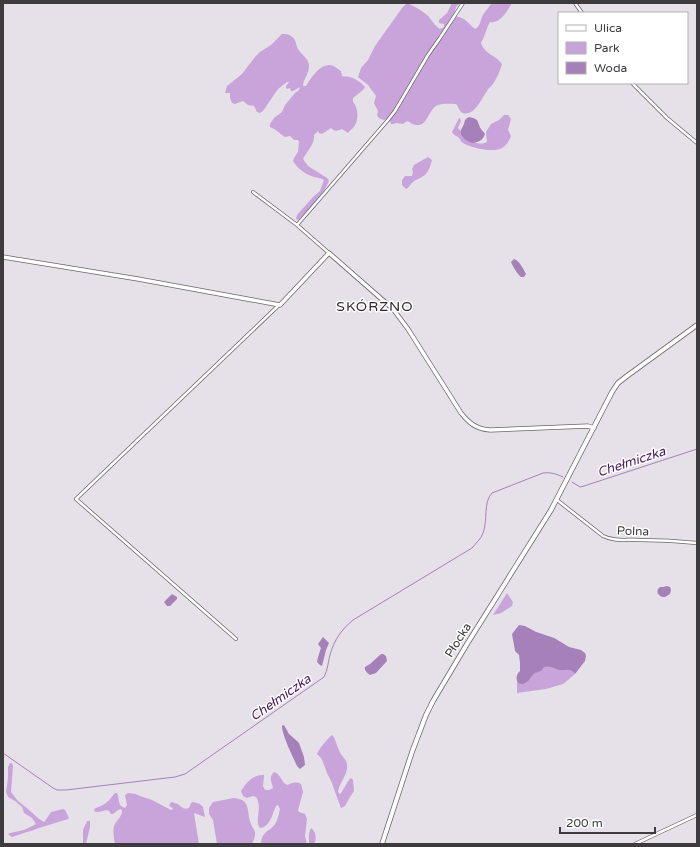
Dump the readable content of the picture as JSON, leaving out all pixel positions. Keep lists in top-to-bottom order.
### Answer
{
  "streets": {
    "main road": ["Płocka"],
    "street": ["Polna"]
  },
  "crossings": [
    ["Polna", "Płocka"]
  ],
  "districts": ["SKÓRZNO"],
  "water": ["Chełmiczka"],
  "legend": ["Ulica", "Park", "Woda"],
  "scale_bar": "200 m"
}
